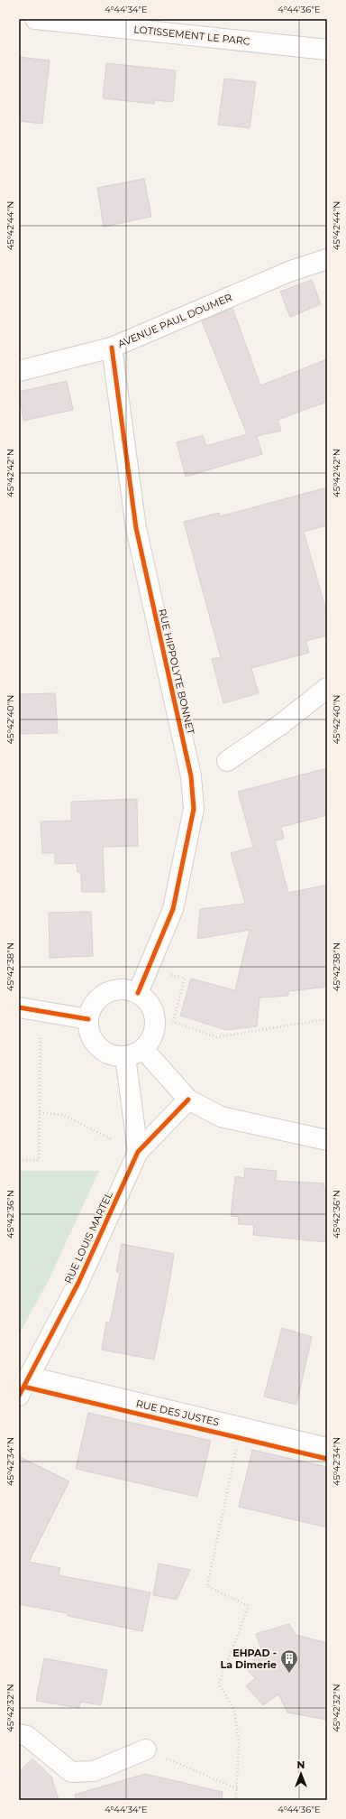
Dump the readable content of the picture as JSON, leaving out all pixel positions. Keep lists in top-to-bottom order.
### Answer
{
  "streets": {
    "street": [
      "LOTISSEMENT LE PARC",
      "AVENUE PAUL DOUMER",
      "RUE HIPPOLYTE BONNET",
      "RUE LOUIS MARTEL",
      "RUE DES JUSTES"
    ]
  },
  "crossings": [
    ["AVENUE PAUL DOUMER", "RUE HIPPOLYTE BONNET"],
    ["RUE LOUIS MARTEL", "RUE DES JUSTES"]
  ],
  "places": {
    "building": ["EHPAD - La Dimerie"]
  },
  "north": "top",
  "coordinates": [
    "4°44'34\"E",
    "4°44'36\"E",
    "45°42'44\"N",
    "45°42'42\"N",
    "45°42'40\"N",
    "45°42'38\"N",
    "45°42'36\"N",
    "45°42'34\"N",
    "45°42'32\"N"
  ]
}
